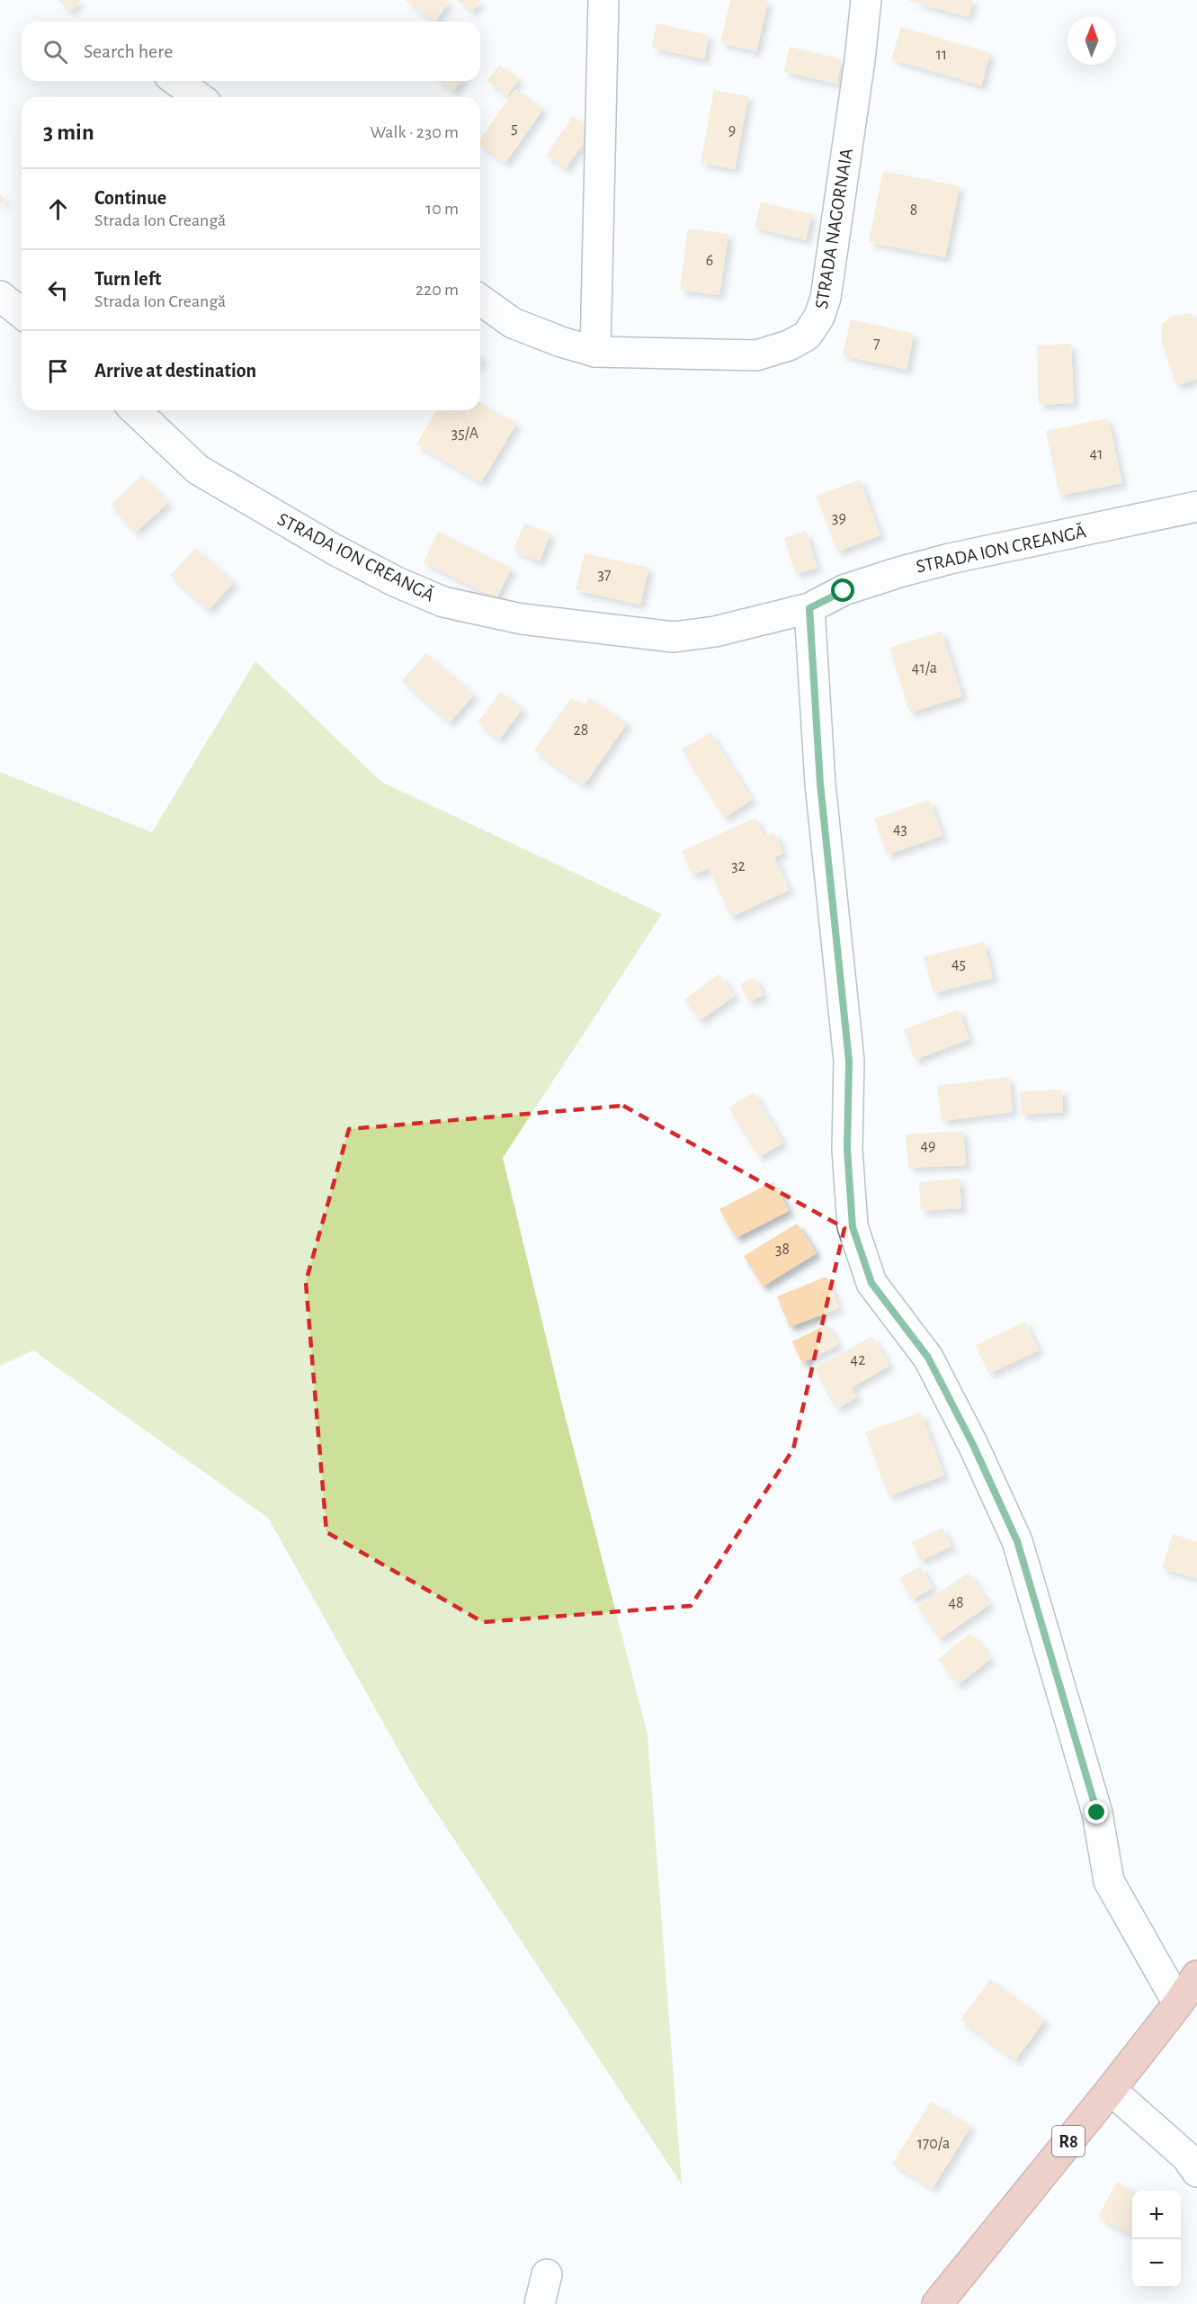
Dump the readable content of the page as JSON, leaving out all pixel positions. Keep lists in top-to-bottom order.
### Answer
{
  "streets": {
    "highway": ["R8"],
    "street": ["STRADA NAGORNAIA", "STRADA ION CREANGĂ"]
  },
  "house_numbers": [
    "11",
    "5",
    "9",
    "8",
    "6",
    "7",
    "35/A",
    "41",
    "39",
    "37",
    "41/a",
    "28",
    "43",
    "32",
    "45",
    "49",
    "38",
    "42",
    "48",
    "170/a"
  ],
  "north": "top",
  "page": {
    "search": "Search here",
    "heading": ["3 min", "Walk · 230 m"],
    "list": [
      ["Continue", "Strada Ion Creangă", "10 m"],
      ["Turn left", "Strada Ion Creangă", "220 m"],
      "Arrive at destination"
    ],
    "map_buttons": ["+", "−"]
  }
}
